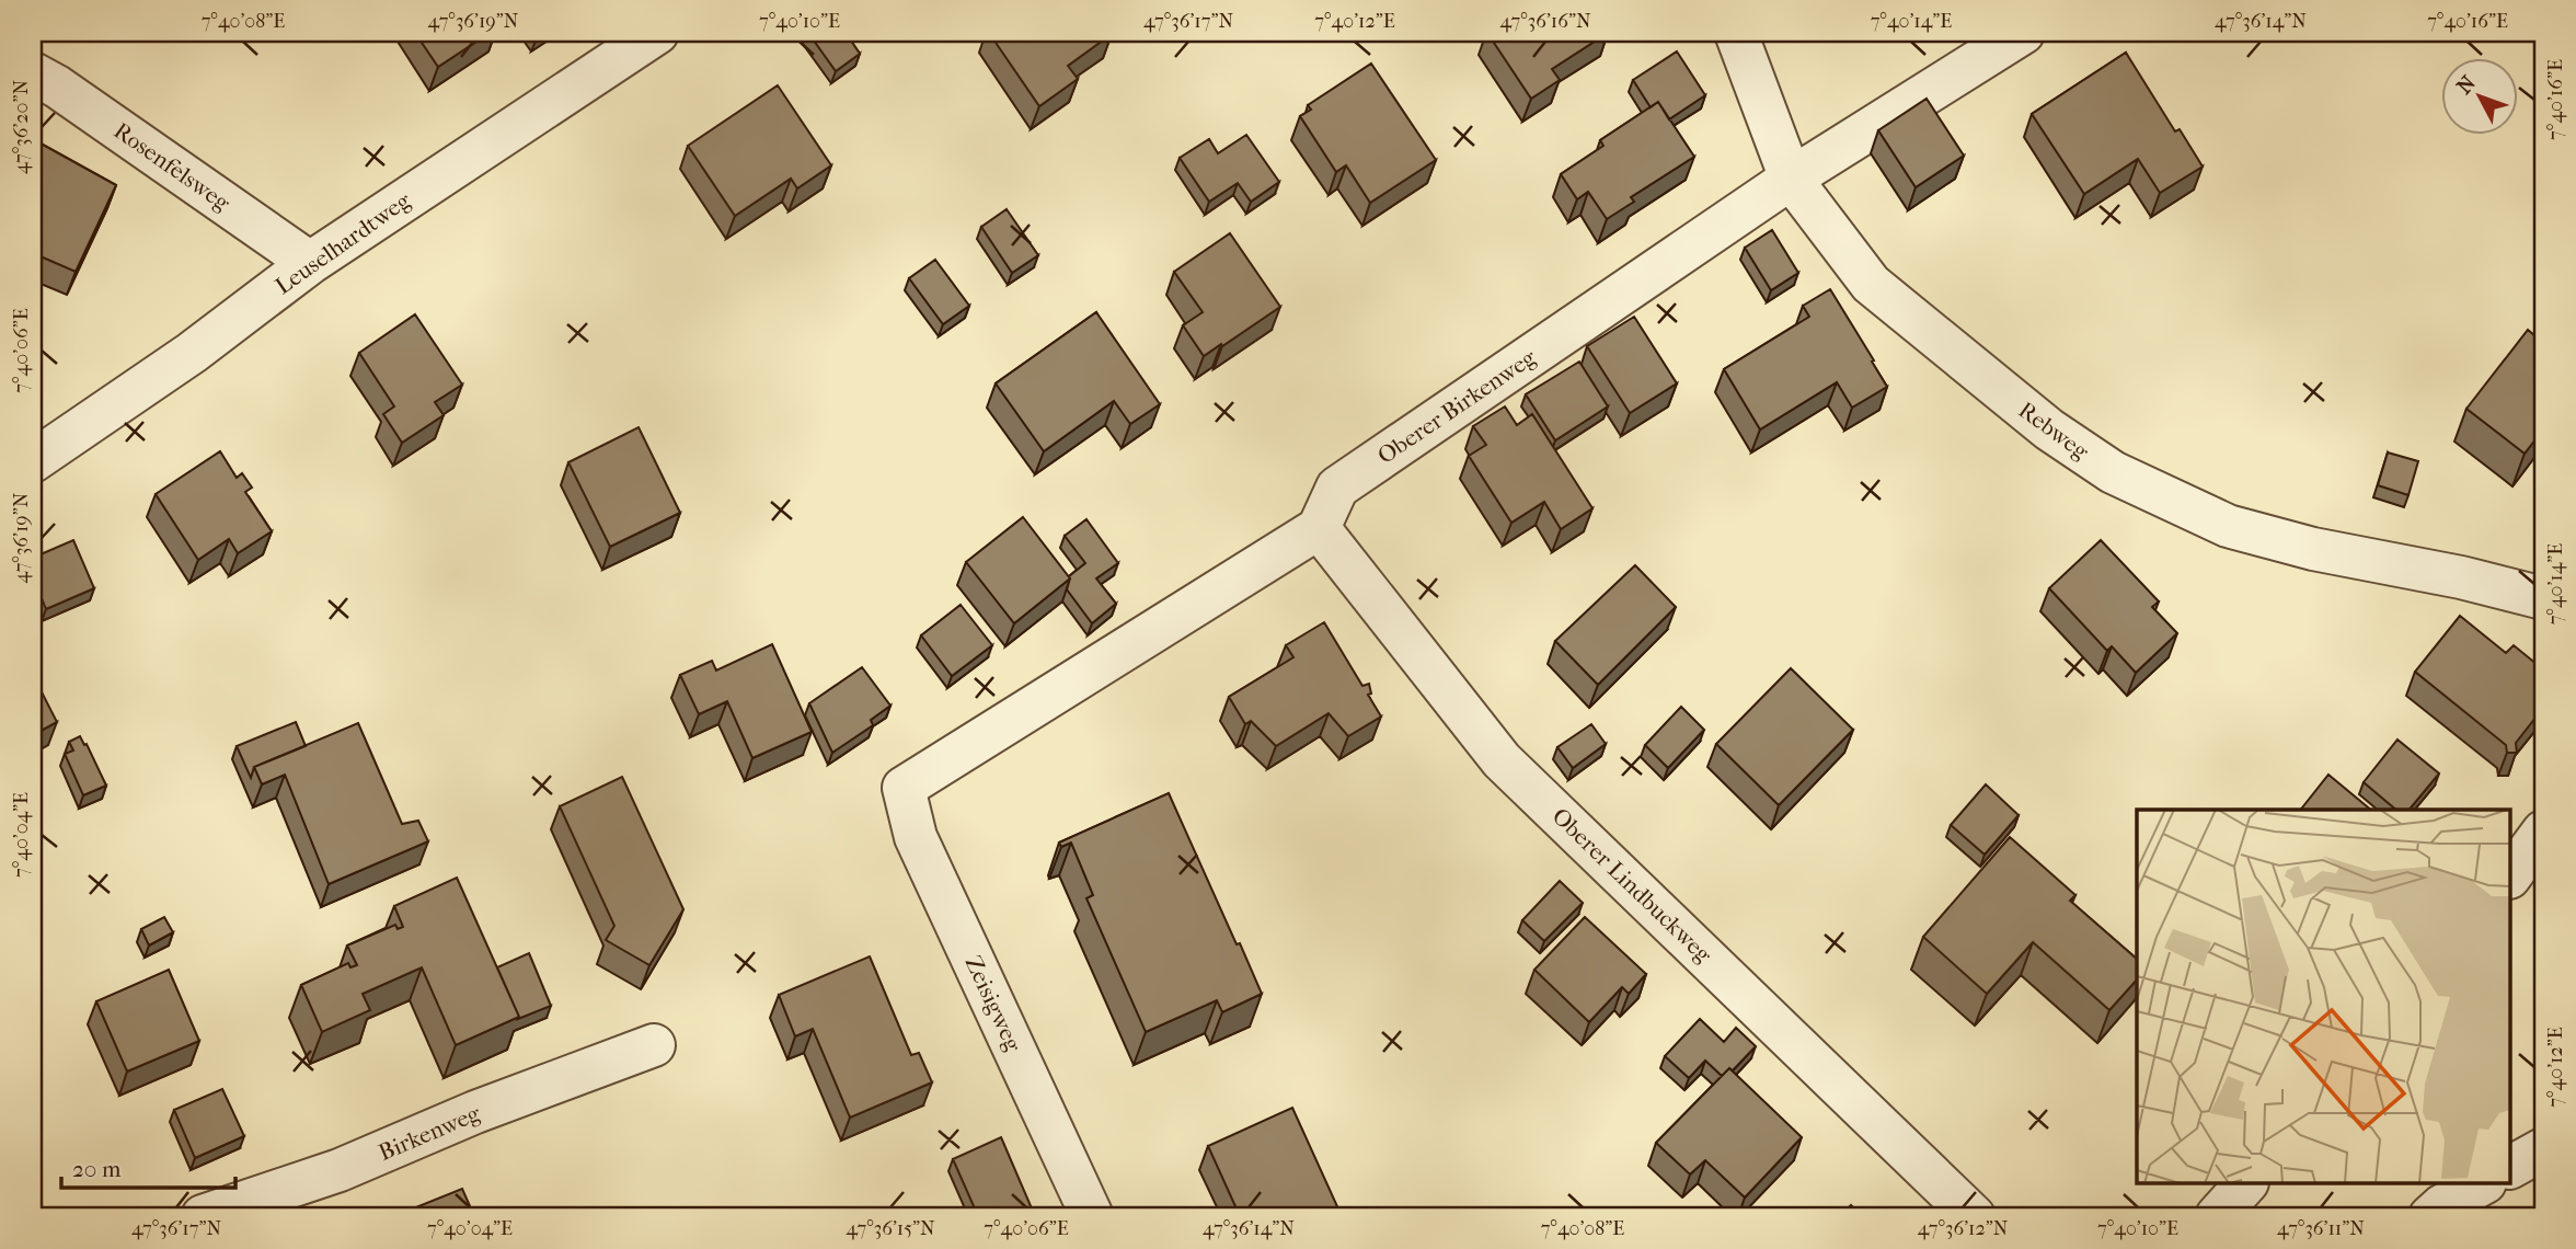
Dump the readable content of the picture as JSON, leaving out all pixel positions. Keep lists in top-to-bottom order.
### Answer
{
  "streets": {
    "street": [
      "Rosenfelsweg",
      "Leuselhardtweg",
      "Oberer Birkenweg",
      "Rebweg",
      "Oberer Lindbuckweg",
      "Zeisigweg",
      "Birkenweg"
    ]
  },
  "crossings": [
    ["Rosenfelsweg", "Leuselhardtweg"],
    ["Oberer Birkenweg", "Rebweg"],
    ["Oberer Birkenweg", "Oberer Lindbuckweg"],
    ["Oberer Birkenweg", "Zeisigweg"],
    ["Oberer Lindbuckweg", "Zeisigweg"]
  ],
  "scale_bar": "20 m",
  "north": "top left",
  "coordinates": [
    "7°40'08\"E",
    "47°36'19\"N",
    "7°40'10\"E",
    "47°36'17\"N",
    "7°40'12\"E",
    "47°36'16\"N",
    "7°40'14\"E",
    "47°36'14\"N",
    "7°40'16\"E",
    "47°36'20\"N",
    "7°40'06\"E",
    "7°40'04\"E",
    "47°36'15\"N",
    "47°36'12\"N",
    "47°36'11\"N"
  ]
}
